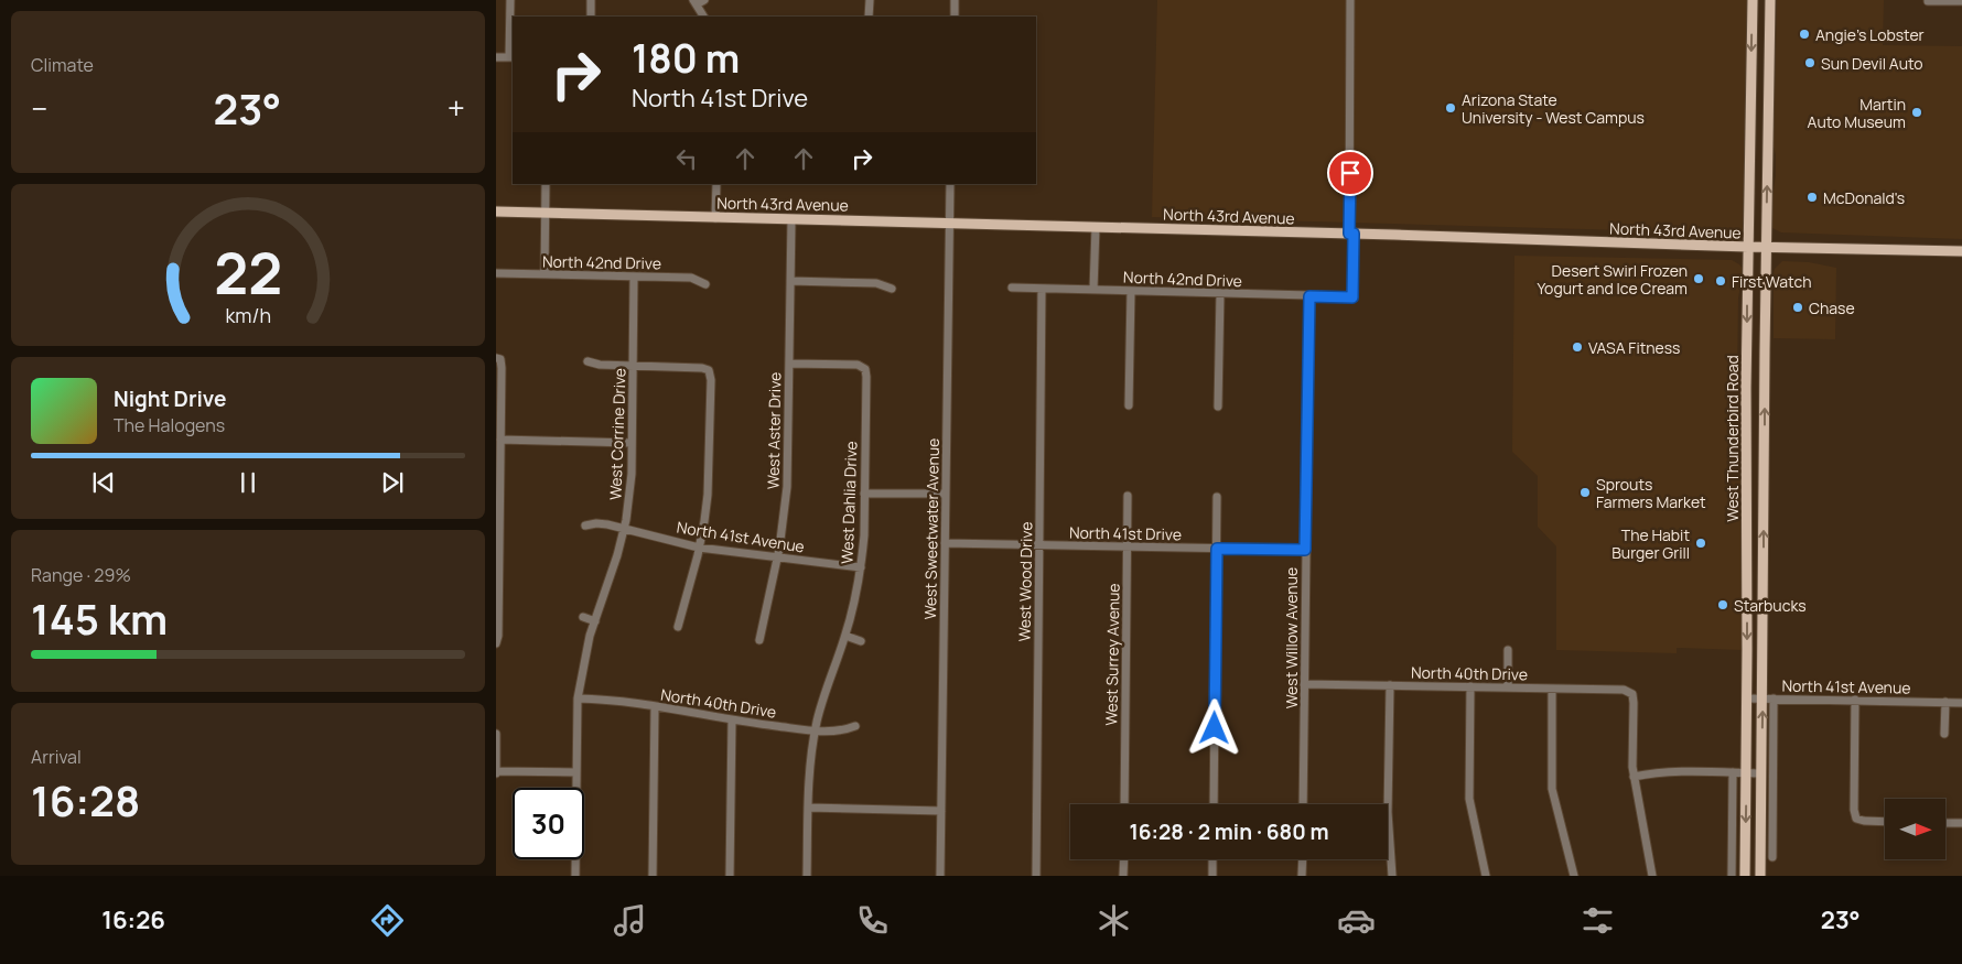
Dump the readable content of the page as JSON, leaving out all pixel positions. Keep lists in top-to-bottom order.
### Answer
{
  "streets": {
    "main road": ["North 43rd Avenue", "West Thunderbird Road"],
    "street": [
      "North 42nd Drive",
      "West Aster Drive",
      "West Corrine Drive",
      "West Dahlia Drive",
      "West Sweetwater Avenue",
      "North 41st Drive",
      "North 41st Avenue",
      "West Wood Drive",
      "West Willow Avenue",
      "West Surrey Avenue",
      "North 40th Drive"
    ]
  },
  "crossings": [
    ["North 43rd Avenue", "North 42nd Drive"],
    ["North 43rd Avenue", "West Aster Drive"],
    ["North 43rd Avenue", "West Thunderbird Road"],
    ["North 43rd Avenue", "West Sweetwater Avenue"],
    ["North 42nd Drive", "West Corrine Drive"],
    ["North 42nd Drive", "West Wood Drive"],
    ["North 42nd Drive", "West Willow Avenue"],
    ["West Aster Drive", "West Dahlia Drive"],
    ["West Aster Drive", "North 41st Avenue"],
    ["West Corrine Drive", "North 41st Avenue"],
    ["West Corrine Drive", "North 40th Drive"],
    ["West Thunderbird Road", "North 41st Avenue"],
    ["West Dahlia Drive", "North 41st Avenue"],
    ["West Dahlia Drive", "North 40th Drive"],
    ["West Sweetwater Avenue", "North 41st Drive"],
    ["North 41st Drive", "West Wood Drive"],
    ["North 41st Drive", "West Willow Avenue"],
    ["North 41st Drive", "West Surrey Avenue"],
    ["West Willow Avenue", "North 40th Drive"]
  ],
  "places": [
    "Angie's Lobster",
    "Sun Devil Auto",
    "Arizona State University - West Campus",
    "Martin Auto Museum",
    "McDonald's",
    "Desert Swirl Frozen Yogurt and Ice Cream",
    "First Watch",
    "Chase",
    "VASA Fitness",
    "Sprouts Farmers Market",
    "The Habit Burger Grill",
    "Starbucks"
  ],
  "north": "right",
  "page": {
    "tile": [
      "Climate",
      ["Range · 29%", "145 km"],
      ["Arrival", "16:28"]
    ],
    "turn": ["180 m", "North 41st Drive"],
    "heat": ["−", "23°", "+"],
    "song": ["Night Drive", "The Halogens"],
    "limit": "30",
    "trip": "16:28 · 2 min · 680 m",
    "tabs": ["16:26", "23°"],
    "gauge": ["22", "km/h"]
  }
}
